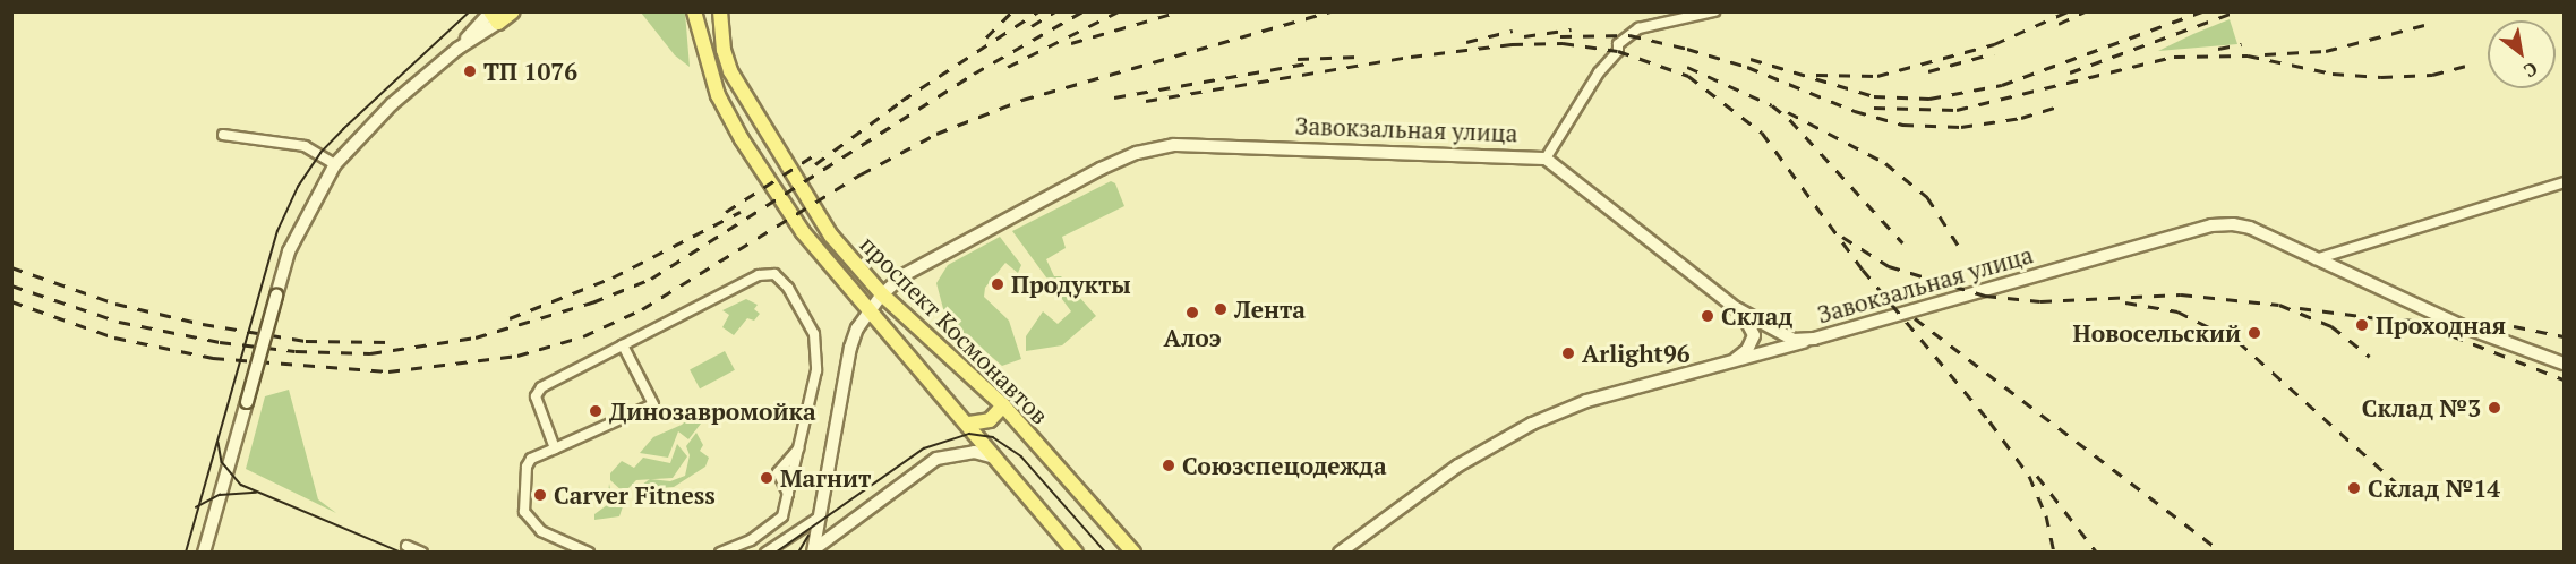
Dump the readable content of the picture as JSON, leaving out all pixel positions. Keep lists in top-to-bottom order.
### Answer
{
  "streets": {
    "main road": ["Завокзальная улица", "проспект Космонавтов"]
  },
  "crossings": [
    ["Завокзальная улица", "проспект Космонавтов"]
  ],
  "places": [
    "ТП 1076",
    "Продукты",
    "Лента",
    "Алоэ",
    "Склад",
    "Проходная",
    "Новосельский",
    "Arlight96",
    "Склад №3",
    "Динозавромойка",
    "Союзспецодежда",
    "Магнит",
    "Склад №14",
    "Carver Fitness"
  ],
  "north": "bottom right"
}
